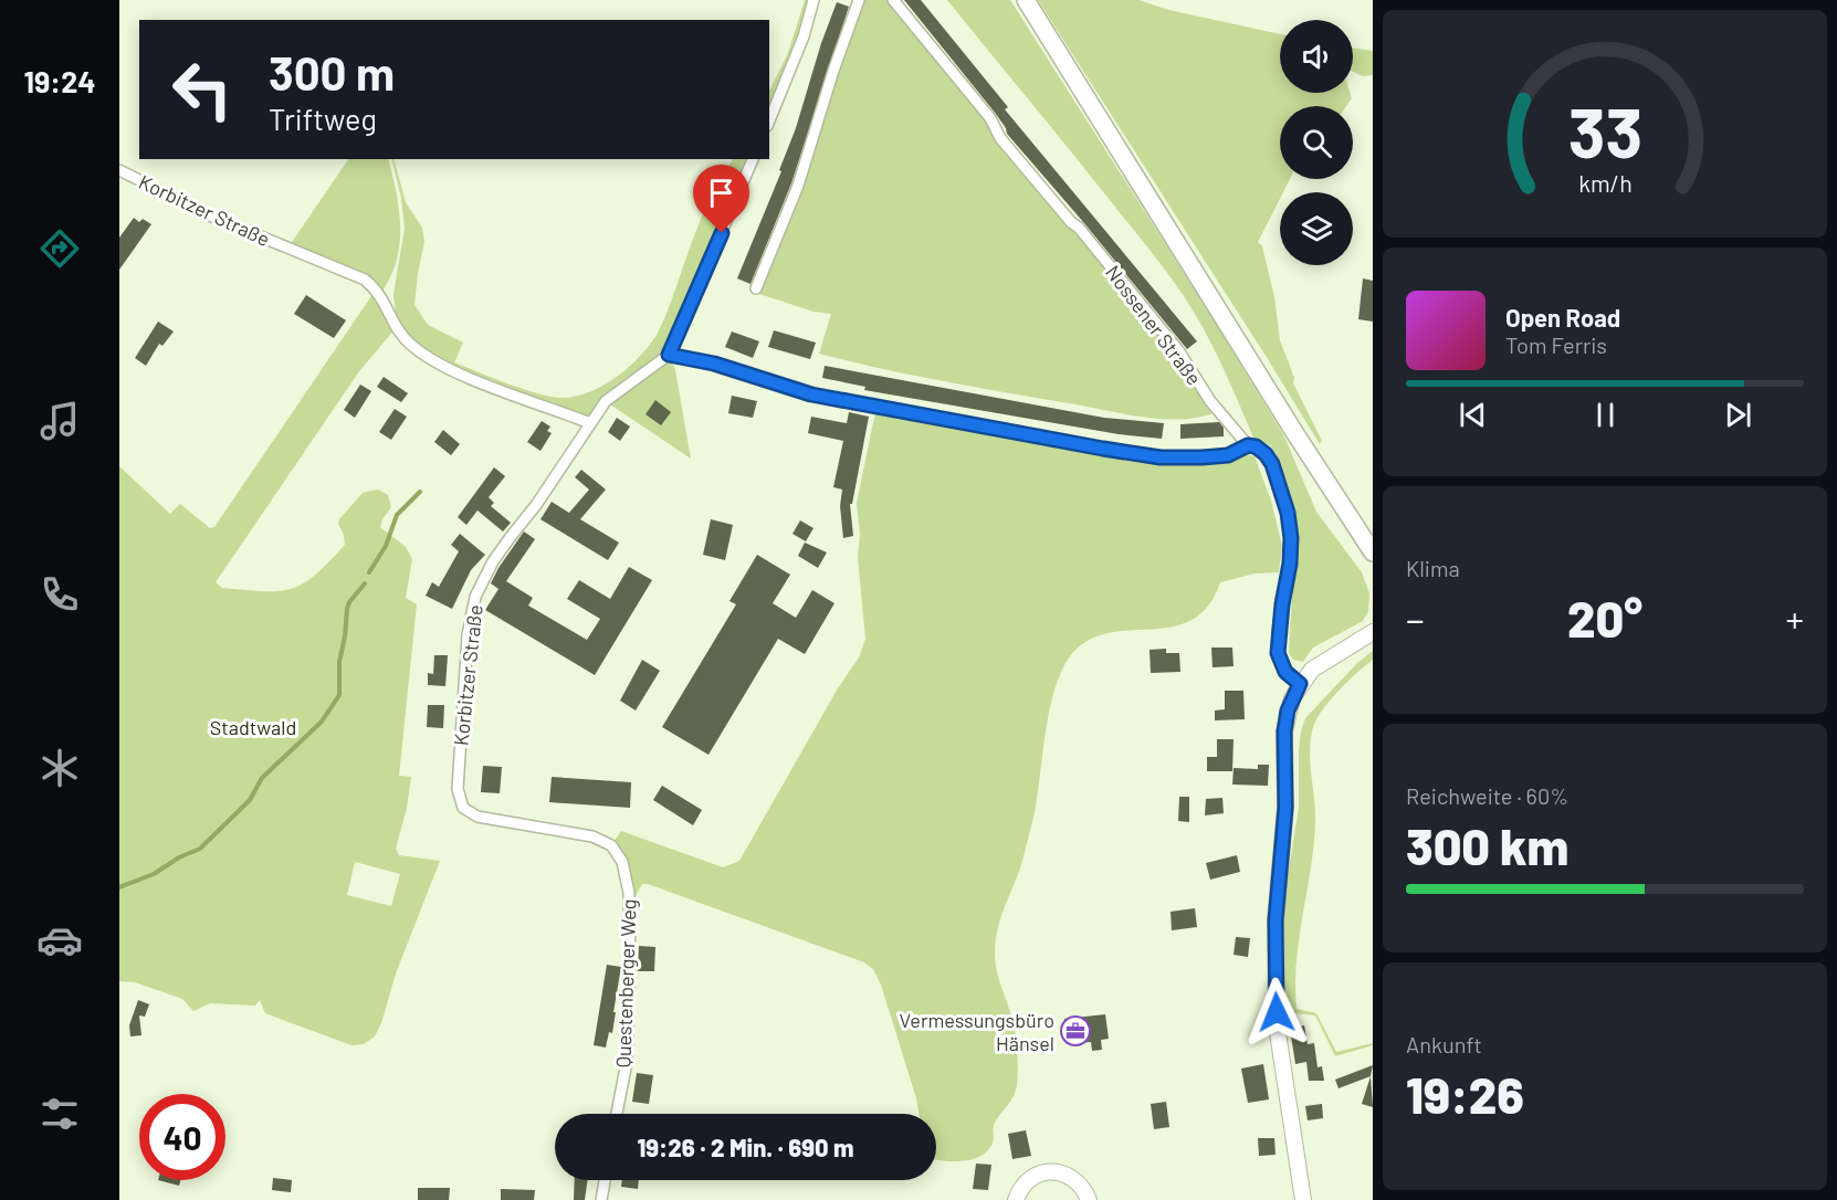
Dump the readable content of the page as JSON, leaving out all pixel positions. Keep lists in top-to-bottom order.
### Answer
{
  "streets": {
    "street": ["Korbitzer Straße", "Nossener Straße", "Questenberger Weg"]
  },
  "crossings": [
    ["Korbitzer Straße", "Questenberger Weg"]
  ],
  "parks": ["Stadtwald"],
  "places": {
    "office": ["Vermessungsbüro Hänsel"]
  },
  "page": {
    "tabs": "19:24",
    "turn": ["300 m", "Triftweg"],
    "song": ["Open Road", "Tom Ferris"],
    "tile": [
      "Klima",
      ["Reichweite · 60%", "300 km"],
      ["Ankunft", "19:26"]
    ],
    "heat": ["−", "20°", "+"],
    "limit": "40",
    "trip": "19:26 · 2 Min. · 690 m",
    "gauge": ["33", "km/h"]
  }
}
